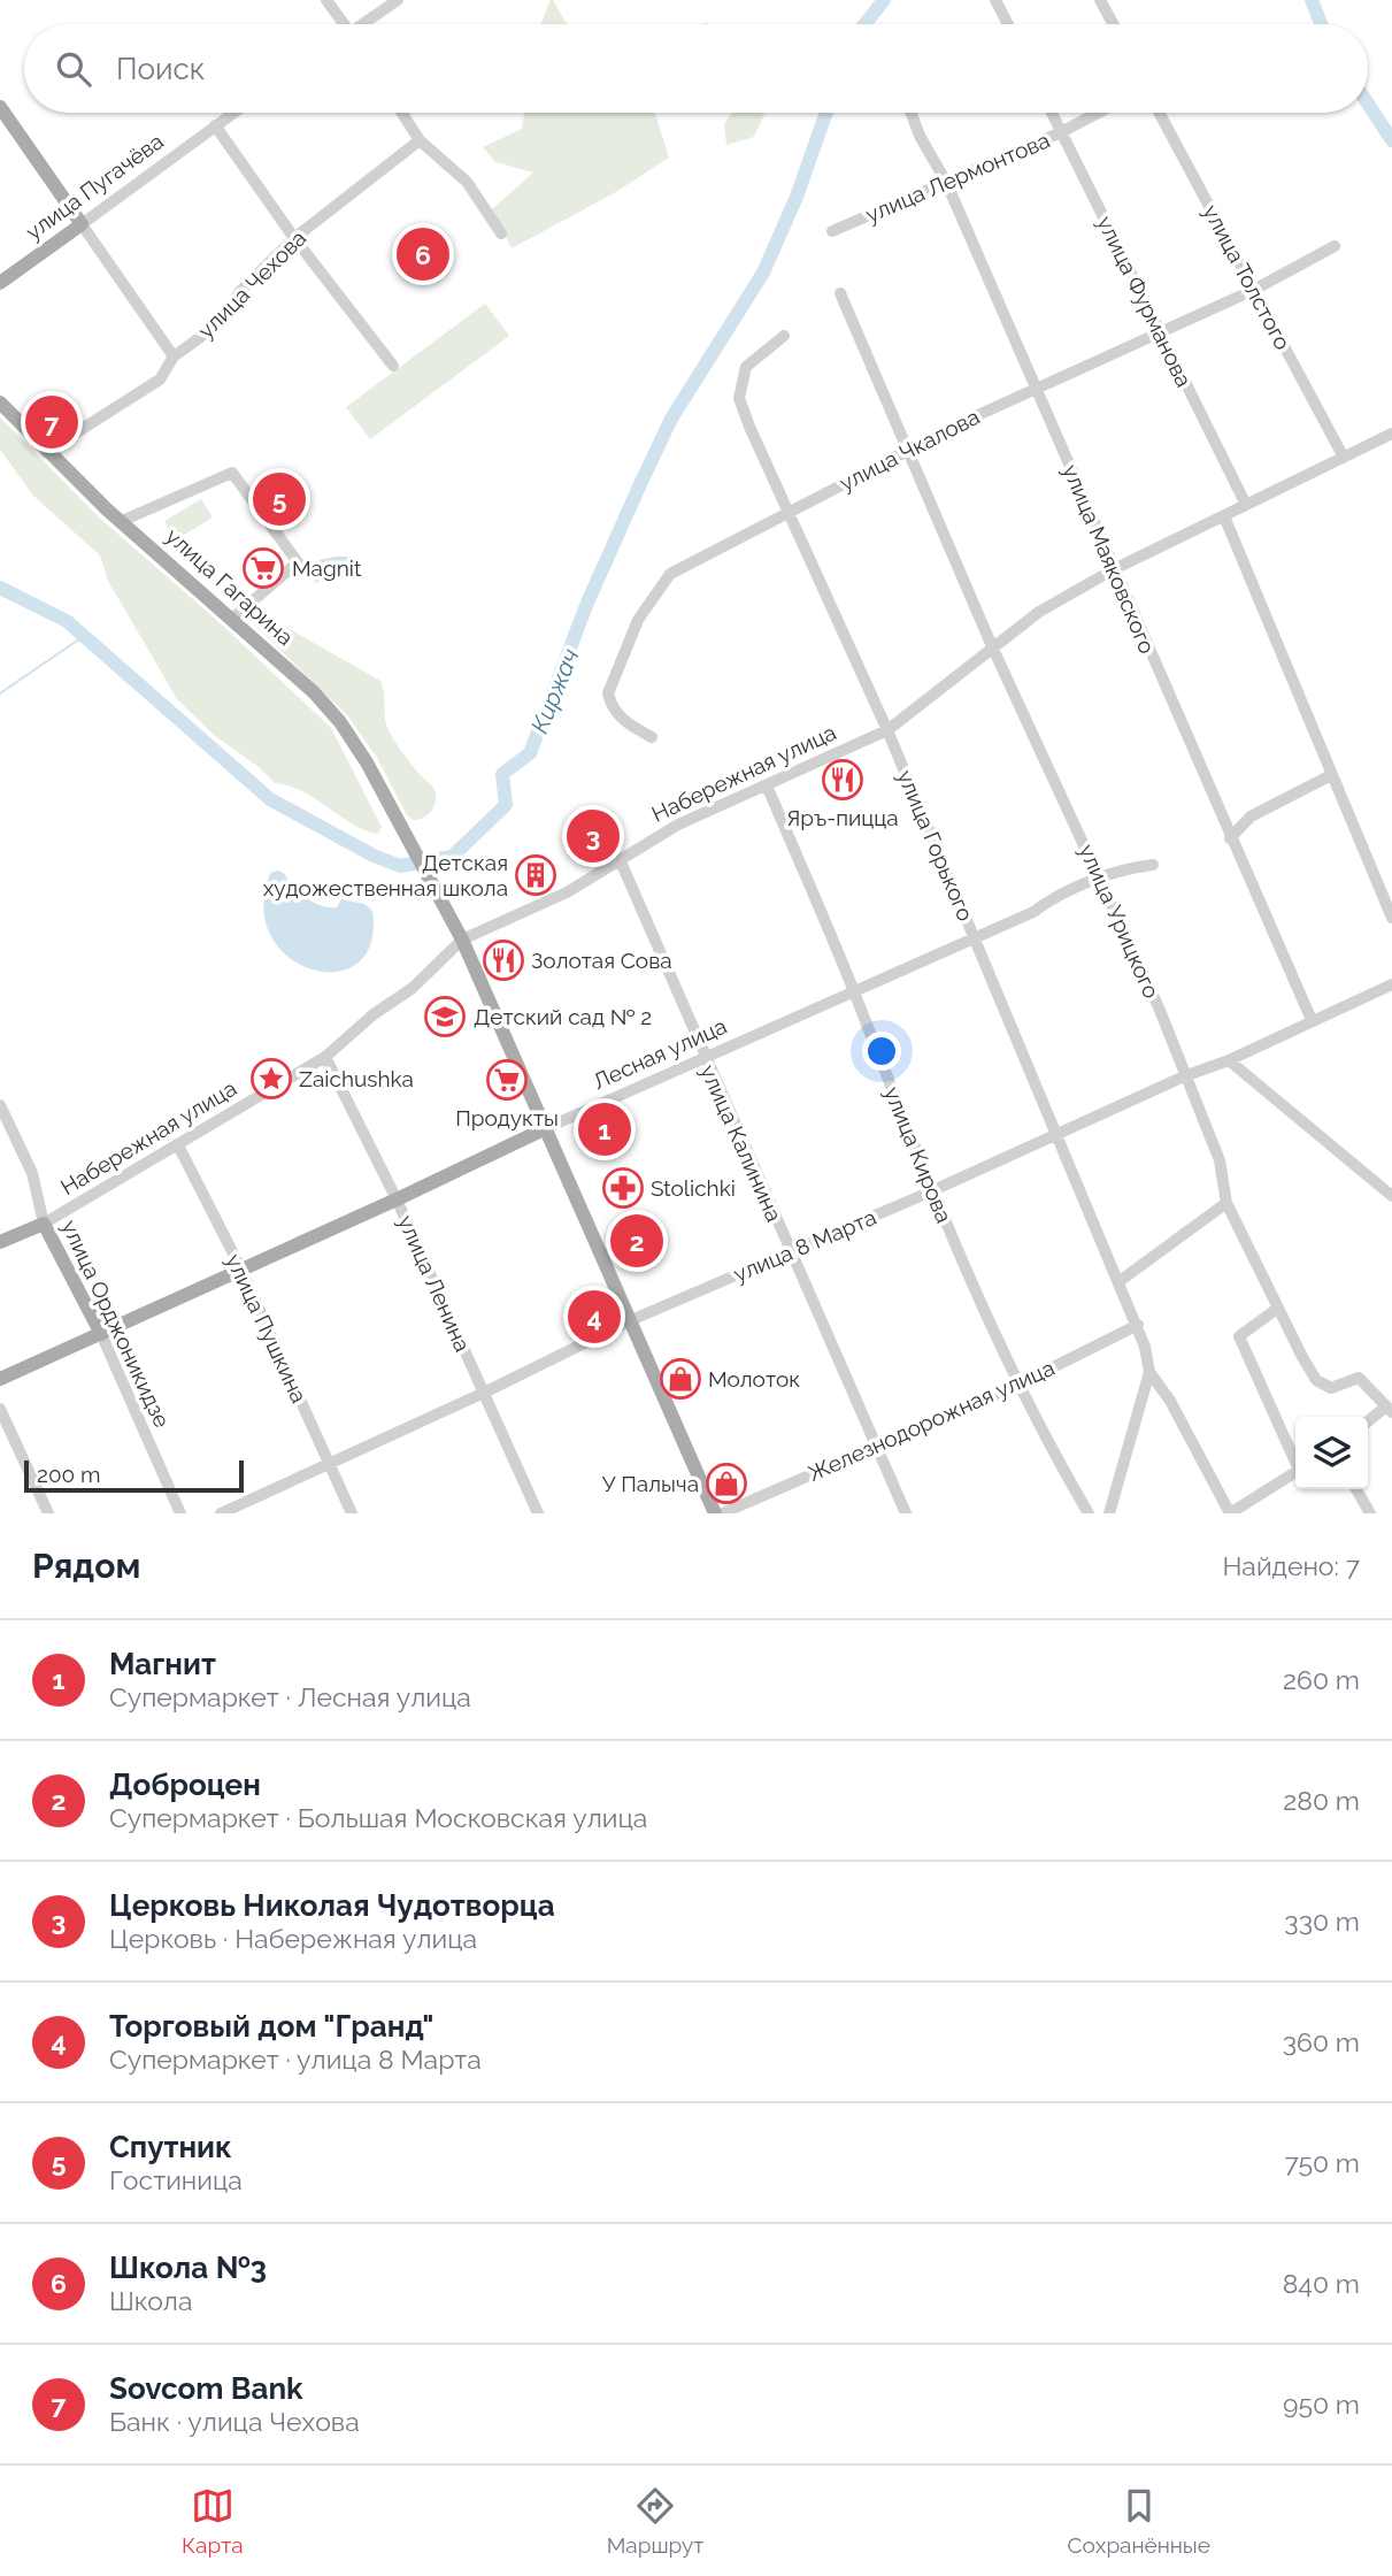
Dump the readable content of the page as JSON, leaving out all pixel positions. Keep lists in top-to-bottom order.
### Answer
{
  "streets": {
    "main road": [
      "улица Пугачёва",
      "улица Гагарина",
      "Набережная улица",
      "Лесная улица",
      "улица Орджоникидзе"
    ],
    "street": [
      "улица Лермонтова",
      "улица Толстого",
      "улица Чехова",
      "улица Фурманова",
      "улица Чкалова",
      "улица Маяковского",
      "улица Горького",
      "улица Урицкого",
      "улица Калинина",
      "улица Кирова",
      "улица 8 Марта",
      "улица Ленина",
      "улица Пушкина",
      "Железнодорожная улица"
    ]
  },
  "crossings": [
    ["улица Лермонтова", "улица Фурманова"],
    ["улица Лермонтова", "улица Маяковского"],
    ["улица Толстого", "улица Чкалова"],
    ["улица Толстого", "Набережная улица"],
    ["улица Чехова", "улица Гагарина"],
    ["улица Фурманова", "улица Чкалова"],
    ["улица Фурманова", "Набережная улица"],
    ["улица Чкалова", "улица Маяковского"],
    ["улица Чкалова", "улица Горького"],
    ["улица Чкалова", "улица Урицкого"],
    ["улица Маяковского", "Набережная улица"],
    ["улица Маяковского", "улица 8 Марта"],
    ["улица Гагарина", "Набережная улица"],
    ["улица Гагарина", "Лесная улица"],
    ["улица Гагарина", "улица 8 Марта"],
    ["Набережная улица", "улица Горького"],
    ["Набережная улица", "улица Урицкого"],
    ["Набережная улица", "улица Калинина"],
    ["Набережная улица", "улица Кирова"],
    ["Набережная улица", "улица Ленина"],
    ["Набережная улица", "улица Орджоникидзе"],
    ["Набережная улица", "улица Пушкина"],
    ["улица Горького", "Лесная улица"],
    ["улица Горького", "улица 8 Марта"],
    ["улица Горького", "Железнодорожная улица"],
    ["улица Урицкого", "Лесная улица"],
    ["улица Урицкого", "улица 8 Марта"],
    ["Лесная улица", "улица Калинина"],
    ["Лесная улица", "улица Кирова"],
    ["Лесная улица", "улица Ленина"],
    ["Лесная улица", "улица Орджоникидзе"],
    ["Лесная улица", "улица Пушкина"],
    ["улица Калинина", "улица 8 Марта"],
    ["улица Калинина", "Железнодорожная улица"],
    ["улица Кирова", "улица 8 Марта"],
    ["улица Кирова", "Железнодорожная улица"],
    ["улица 8 Марта", "улица Ленина"],
    ["улица 8 Марта", "улица Пушкина"]
  ],
  "water": ["Киржач"],
  "places": {
    "supermarket": ["Magnit", "Продукты"],
    "restaurant": ["Яръ-пицца", "Золотая Сова"],
    "building": ["Детская художественная школа"],
    "school or university": ["Детский сад № 2"],
    "place": ["Zaichushka"],
    "pharmacy": ["Stolichki"],
    "shop": ["Молоток", "У Палыча"]
  },
  "scale_bar": "200 m",
  "page": {
    "search": "Поиск",
    "pins": [
      "6",
      "7",
      "5",
      "3",
      "1",
      "2",
      "4"
    ],
    "scale": "200 m",
    "heading": ["Рядом", "Найдено: 7"],
    "list": [
      {
        "mark": "1",
        "name": "Магнит",
        "note": "Супермаркет · Лесная улица",
        "value": "260 m"
      },
      {
        "mark": "2",
        "name": "Доброцен",
        "note": "Супермаркет · Большая Московская улица",
        "value": "280 m"
      },
      {
        "mark": "3",
        "name": "Церковь Николая Чудотворца",
        "note": "Церковь · Набережная улица",
        "value": "330 m"
      },
      {
        "mark": "4",
        "name": "Торговый дом \"Гранд\"",
        "note": "Супермаркет · улица 8 Марта",
        "value": "360 m"
      },
      {
        "mark": "5",
        "name": "Спутник",
        "note": "Гостиница",
        "value": "750 m"
      },
      {
        "mark": "6",
        "name": "Школа №3",
        "note": "Школа",
        "value": "840 m"
      },
      {
        "mark": "7",
        "name": "Sovcom Bank",
        "note": "Банк · улица Чехова",
        "value": "950 m"
      }
    ],
    "nav": ["Карта", "Маршрут", "Сохранённые"]
  }
}
